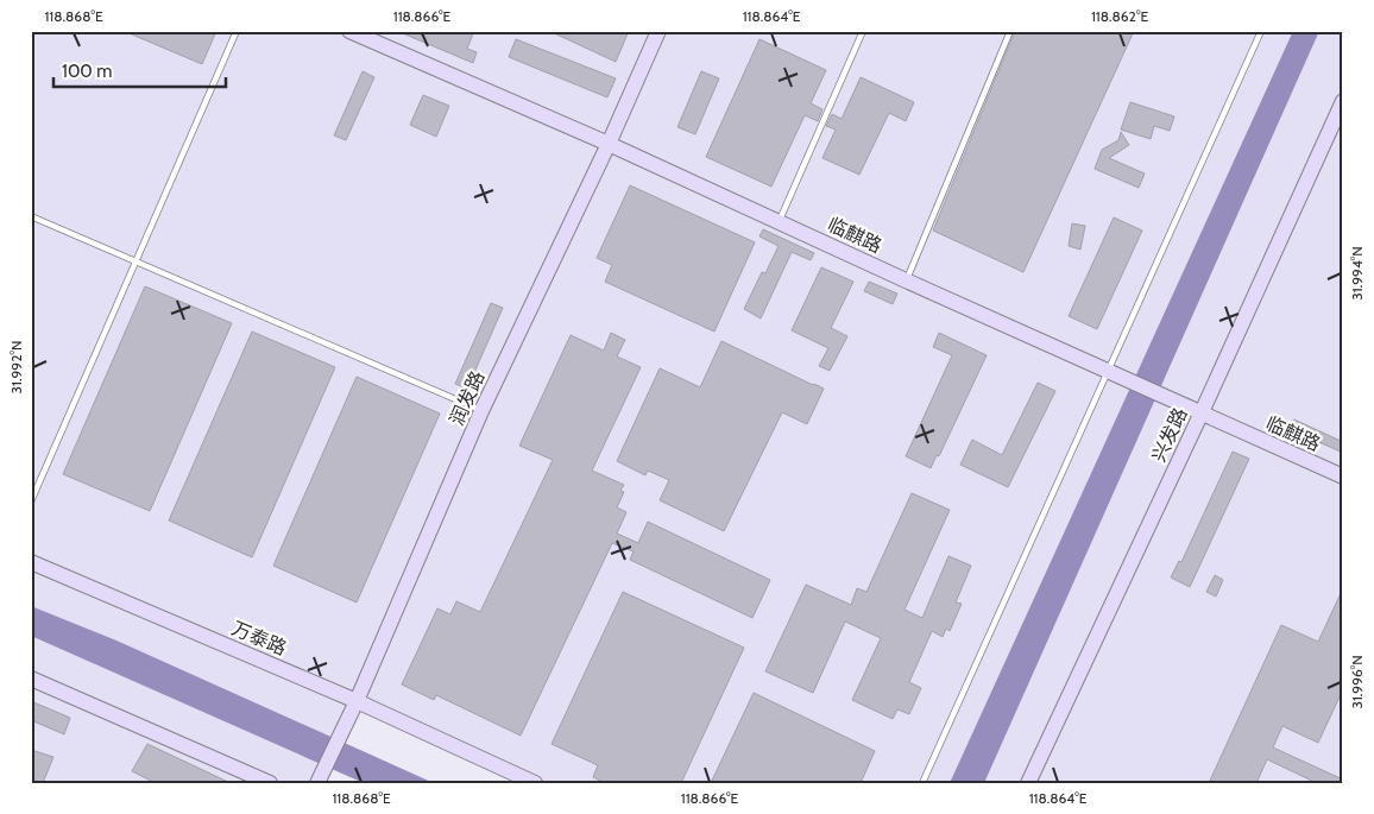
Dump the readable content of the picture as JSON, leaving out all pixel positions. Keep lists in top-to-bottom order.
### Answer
{
  "streets": {
    "street": [
      "临麒路",
      "润发路",
      "兴发路",
      "万泰路"
    ]
  },
  "crossings": [
    ["临麒路", "润发路"],
    ["临麒路", "兴发路"],
    ["润发路", "万泰路"]
  ],
  "scale_bar": "100 m",
  "coordinates": [
    "118.868°E",
    "118.866°E",
    "118.864°E",
    "118.862°E",
    "31.994°N",
    "31.992°N",
    "31.996°N"
  ]
}
